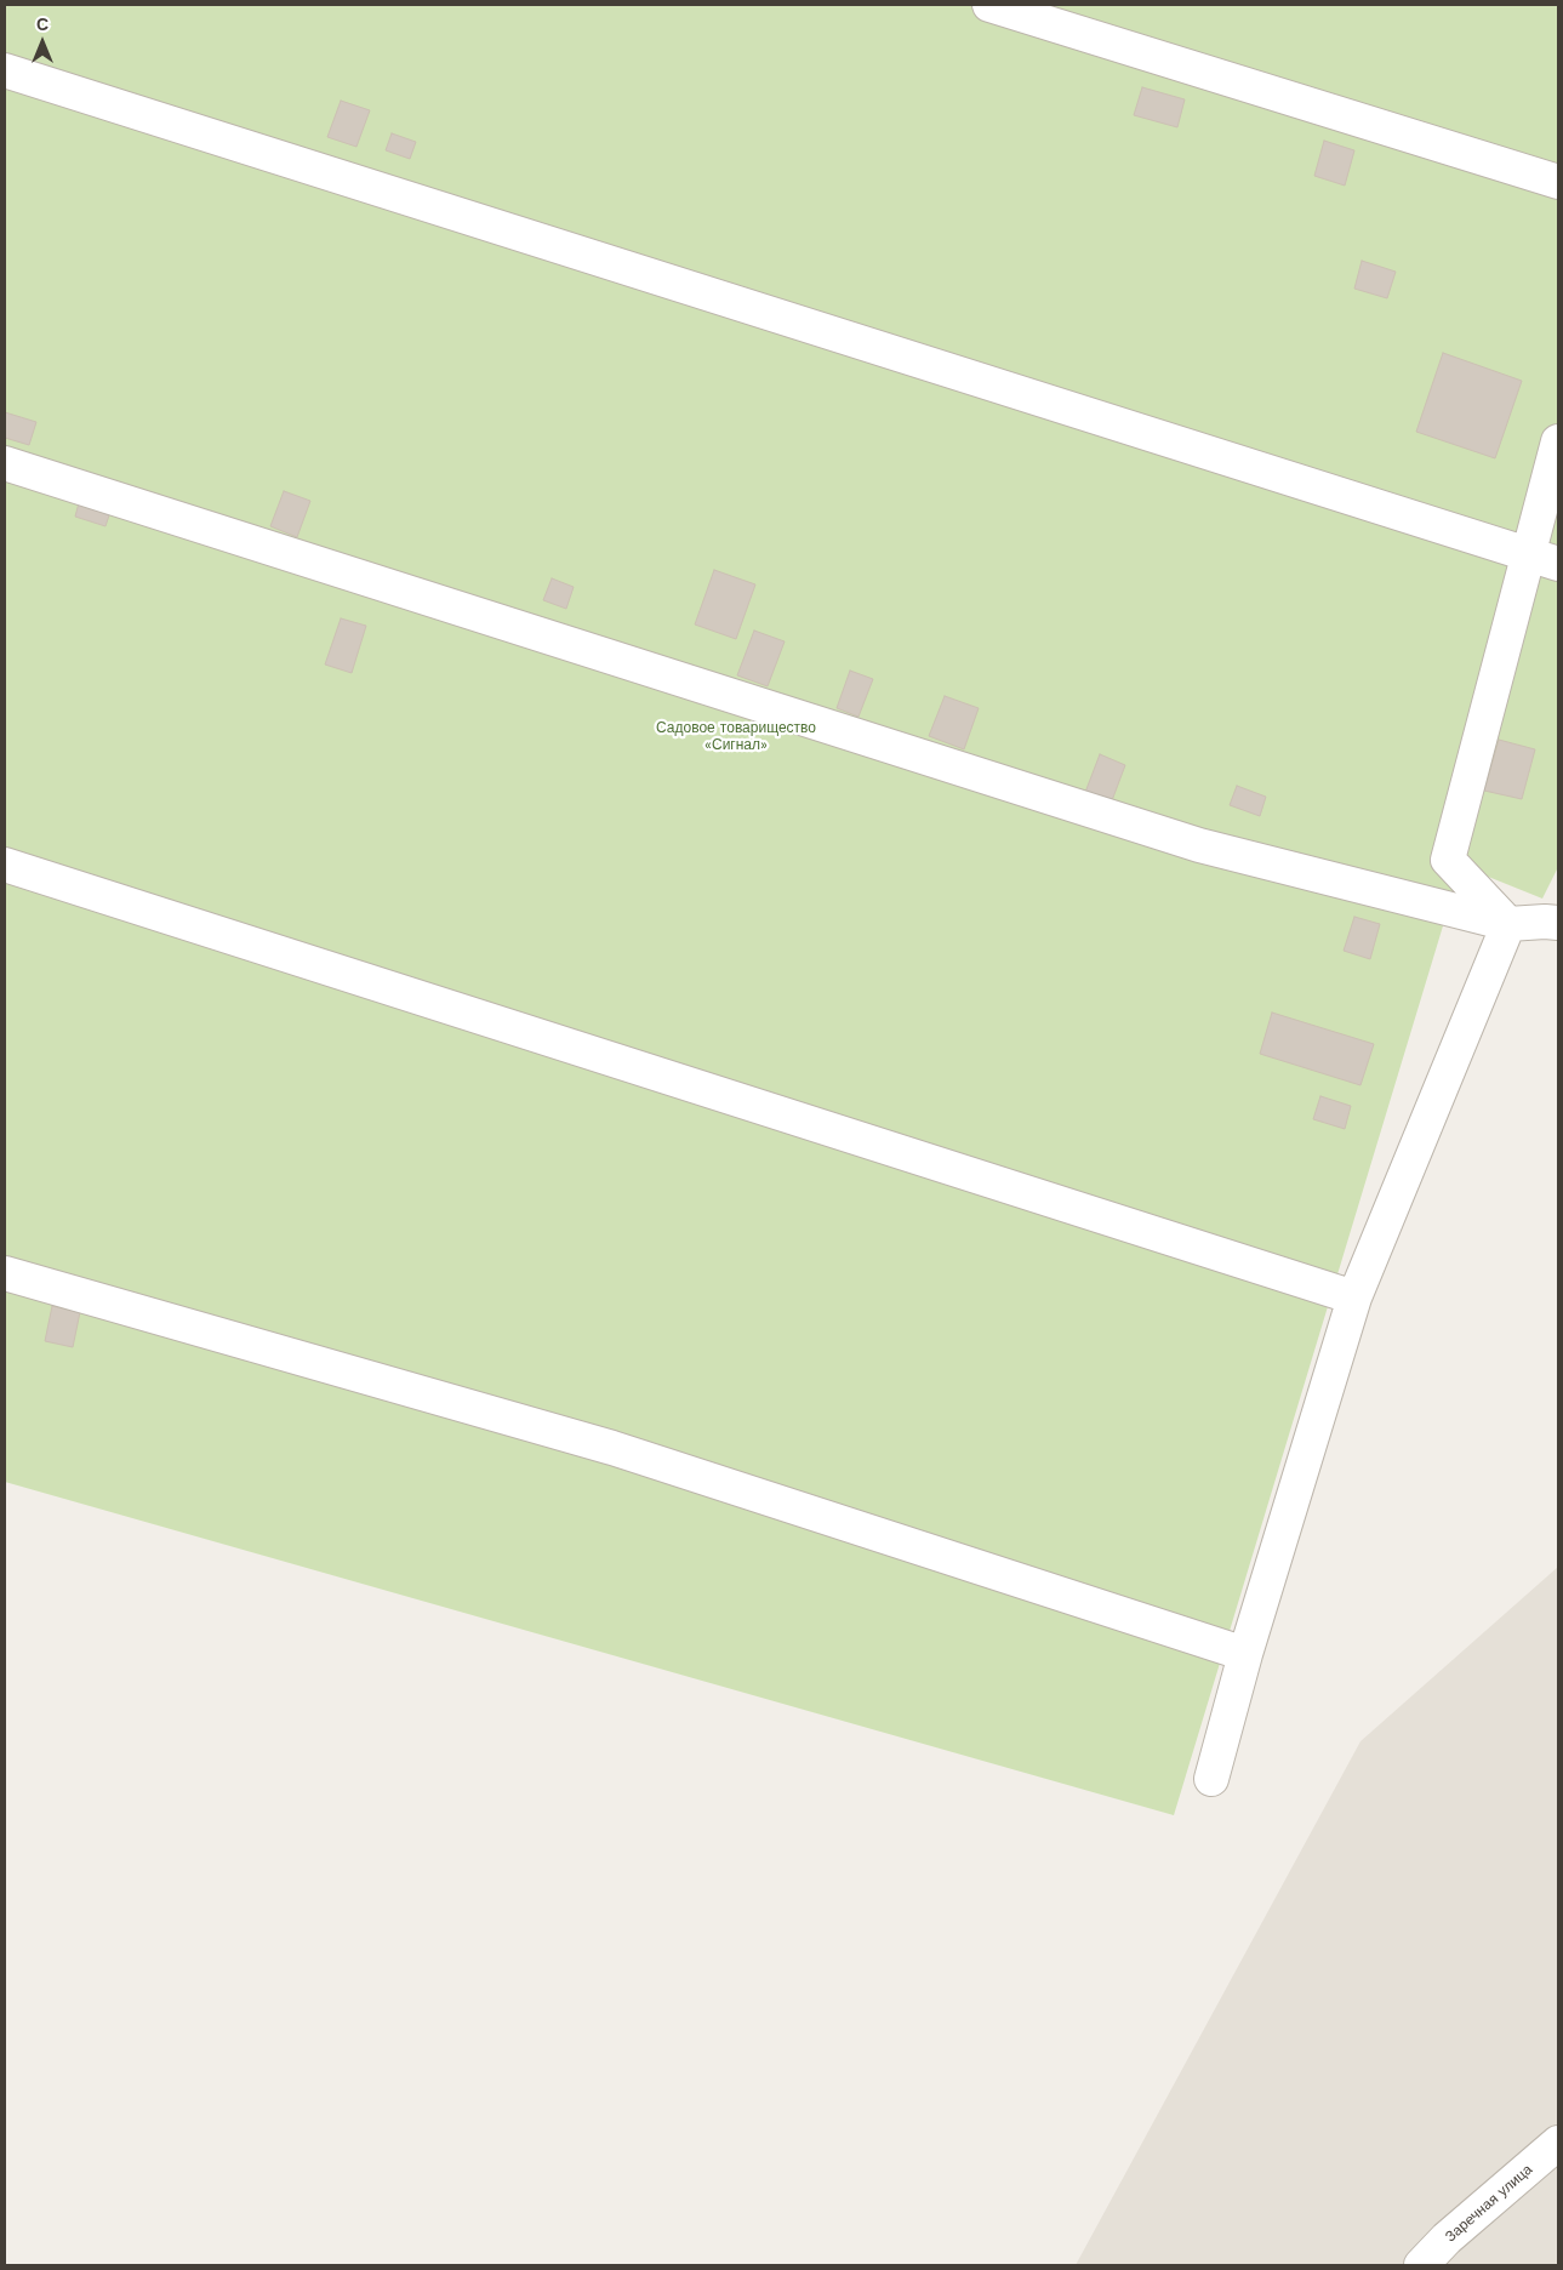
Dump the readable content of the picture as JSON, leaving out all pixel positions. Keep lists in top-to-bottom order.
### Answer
{
  "streets": {
    "street": ["Заречная улица"]
  },
  "parks": ["Садовое товарищество «Сигнал»"],
  "north": "top"
}
